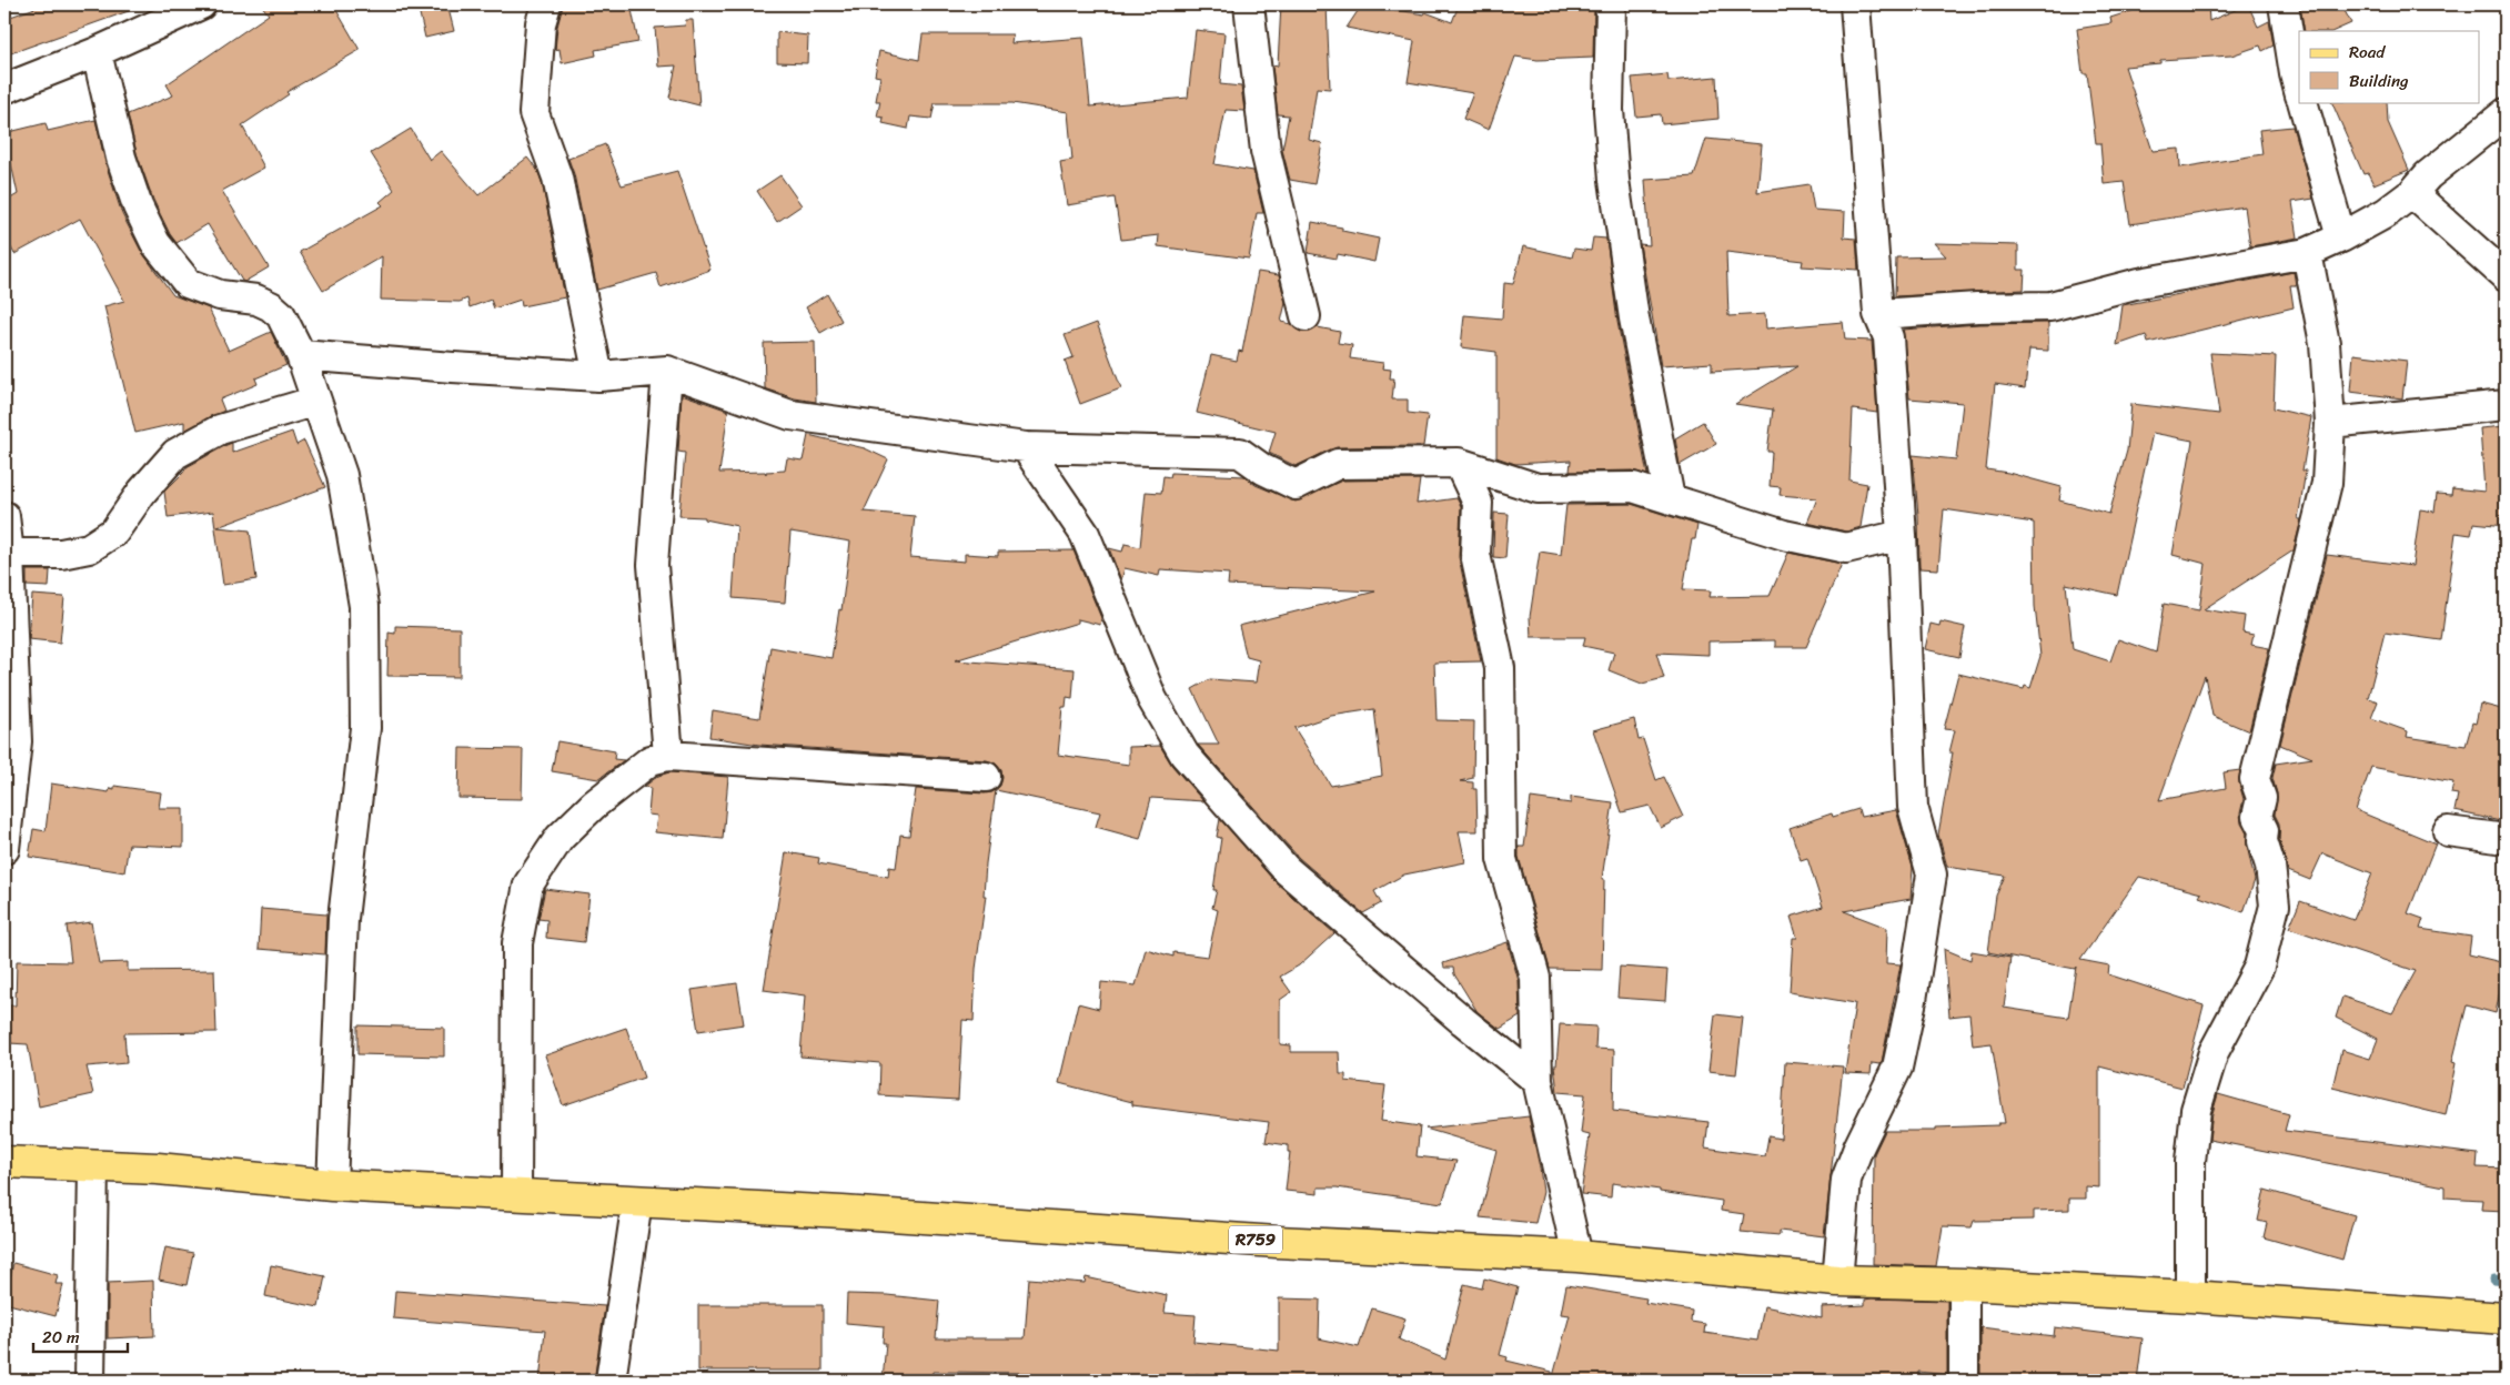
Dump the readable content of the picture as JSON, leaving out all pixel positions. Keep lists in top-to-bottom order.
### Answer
{
  "streets": {
    "main road": ["R759"]
  },
  "legend": ["Road", "Building"],
  "scale_bar": "20 m"
}
